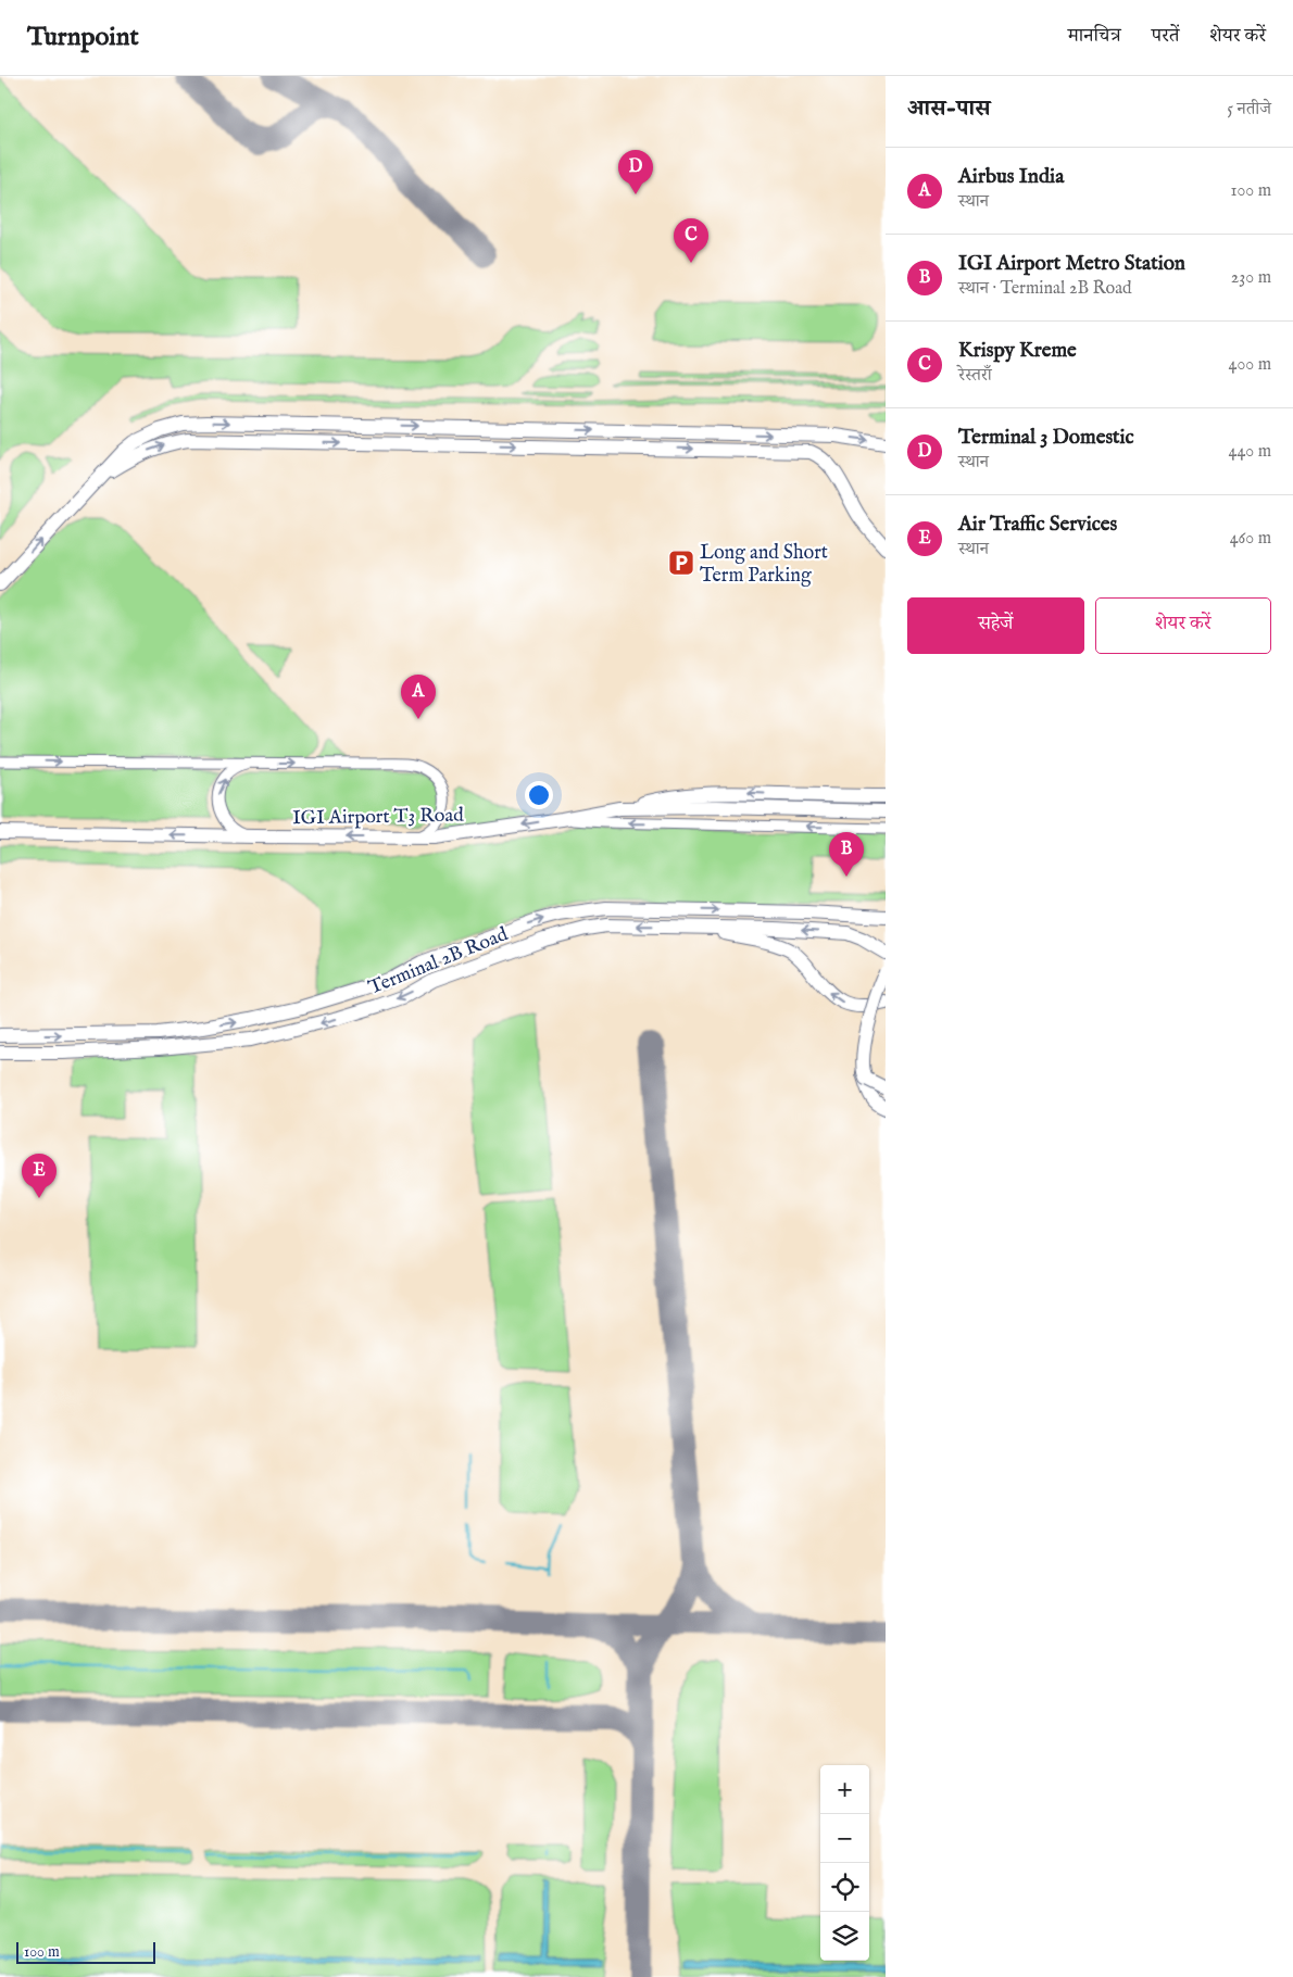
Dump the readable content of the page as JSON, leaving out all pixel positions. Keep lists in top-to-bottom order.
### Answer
{
  "streets": {
    "main road": ["IGI Airport T3 Road", "Terminal 2B Road"]
  },
  "one_way": ["IGI Airport T3 Road"],
  "places": {
    "parking": ["Long and Short Term Parking"]
  },
  "scale_bar": "100 m",
  "page": {
    "header": "Turnpoint",
    "nav": ["मानचित्र", "परतें", "शेयर करें"],
    "heading": ["आस-पास", "5 नतीजे"],
    "list": [
      {
        "mark": "A",
        "name": "Airbus India",
        "note": "स्थान",
        "value": "100 m"
      },
      {
        "mark": "B",
        "name": "IGI Airport Metro Station",
        "note": "स्थान · Terminal 2B Road",
        "value": "230 m"
      },
      {
        "mark": "C",
        "name": "Krispy Kreme",
        "note": "रेस्तराँ",
        "value": "400 m"
      },
      {
        "mark": "D",
        "name": "Terminal 3 Domestic",
        "note": "स्थान",
        "value": "440 m"
      },
      {
        "mark": "E",
        "name": "Air Traffic Services",
        "note": "स्थान",
        "value": "460 m"
      }
    ],
    "pins": [
      "D",
      "C",
      "A",
      "B",
      "E"
    ],
    "buttons": ["सहेजें", "शेयर करें"],
    "map_buttons": ["+", "−"],
    "scale": "100 m"
  }
}
